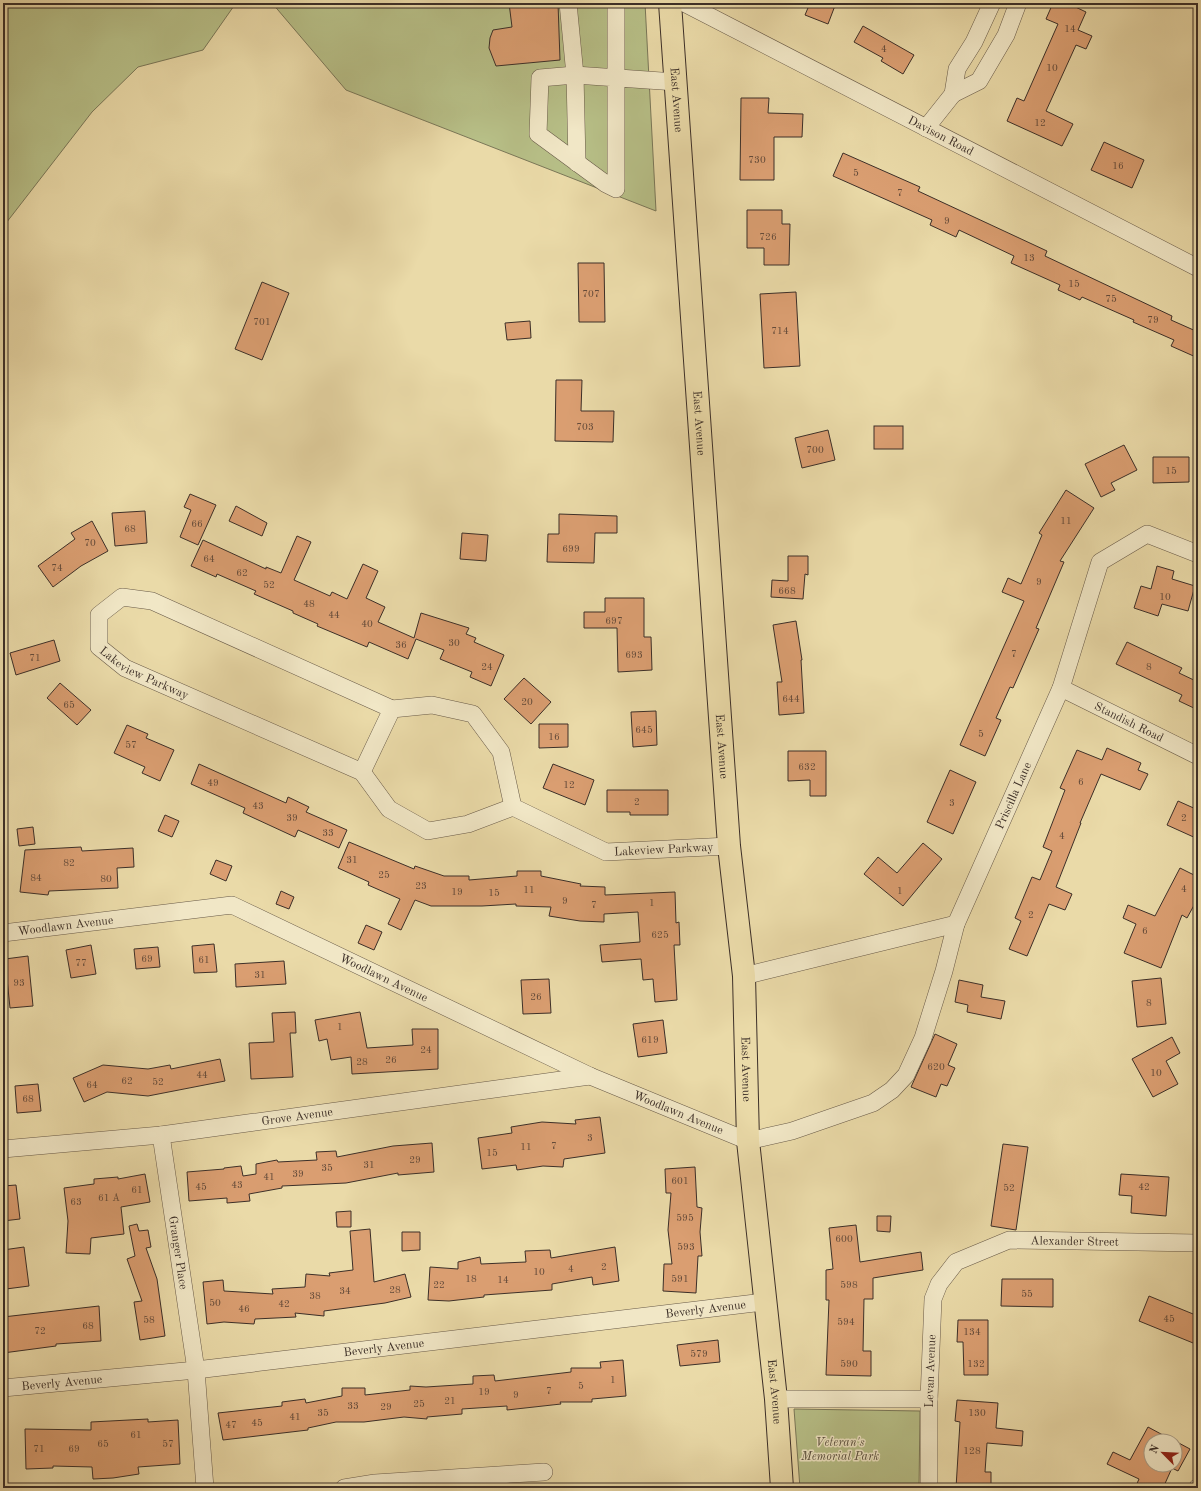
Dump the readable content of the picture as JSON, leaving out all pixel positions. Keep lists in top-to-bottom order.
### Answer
{
  "streets": {
    "highway": ["East Avenue"],
    "street": [
      "Davison Road",
      "Lakeview Parkway",
      "Standish Road",
      "Priscilla Lane",
      "Woodlawn Avenue",
      "Grove Avenue",
      "Alexander Street",
      "Granger Place",
      "Beverly Avenue",
      "Levan Avenue"
    ]
  },
  "crossings": [
    ["East Avenue", "Lakeview Parkway"],
    ["East Avenue", "Priscilla Lane"],
    ["East Avenue", "Woodlawn Avenue"],
    ["East Avenue", "Beverly Avenue"],
    ["Standish Road", "Priscilla Lane"],
    ["Priscilla Lane", "Woodlawn Avenue"],
    ["Woodlawn Avenue", "Grove Avenue"],
    ["Grove Avenue", "Granger Place"],
    ["Alexander Street", "Levan Avenue"],
    ["Granger Place", "Beverly Avenue"]
  ],
  "parks": ["Veteran's Memorial Park"],
  "house_numbers": [
    "14",
    "4",
    "10",
    "12",
    "730",
    "16",
    "5",
    "7",
    "9",
    "726",
    "13",
    "15",
    "707",
    "75",
    "79",
    "701",
    "714",
    "703",
    "700",
    "15",
    "11",
    "66",
    "68",
    "70",
    "699",
    "64",
    "74",
    "62",
    "9",
    "52",
    "668",
    "10",
    "48",
    "44",
    "697",
    "40",
    "30",
    "36",
    "7",
    "693",
    "71",
    "24",
    "8",
    "644",
    "20",
    "65",
    "645",
    "5",
    "16",
    "57",
    "632",
    "6",
    "49",
    "12",
    "2",
    "3",
    "43",
    "39",
    "2",
    "33",
    "4",
    "31",
    "82",
    "25",
    "84",
    "80",
    "23",
    "4",
    "11",
    "1",
    "19",
    "15",
    "9",
    "1",
    "7",
    "2",
    "6",
    "625",
    "69",
    "61",
    "77",
    "31",
    "93",
    "26",
    "8",
    "1",
    "619",
    "24",
    "26",
    "28",
    "620",
    "10",
    "44",
    "62",
    "52",
    "64",
    "68",
    "3",
    "7",
    "11",
    "15",
    "29",
    "31",
    "35",
    "39",
    "41",
    "601",
    "43",
    "45",
    "42",
    "52",
    "61",
    "61 A",
    "63",
    "595",
    "600",
    "593",
    "2",
    "4",
    "10",
    "18",
    "591",
    "14",
    "22",
    "598",
    "28",
    "34",
    "55",
    "38",
    "50",
    "42",
    "46",
    "45",
    "58",
    "594",
    "68",
    "72",
    "134",
    "579",
    "590",
    "132",
    "1",
    "5",
    "7",
    "19",
    "9",
    "21",
    "25",
    "33",
    "29",
    "35",
    "130",
    "41",
    "45",
    "47",
    "61",
    "65",
    "57",
    "71",
    "69",
    "128"
  ],
  "north": "top left"
}
